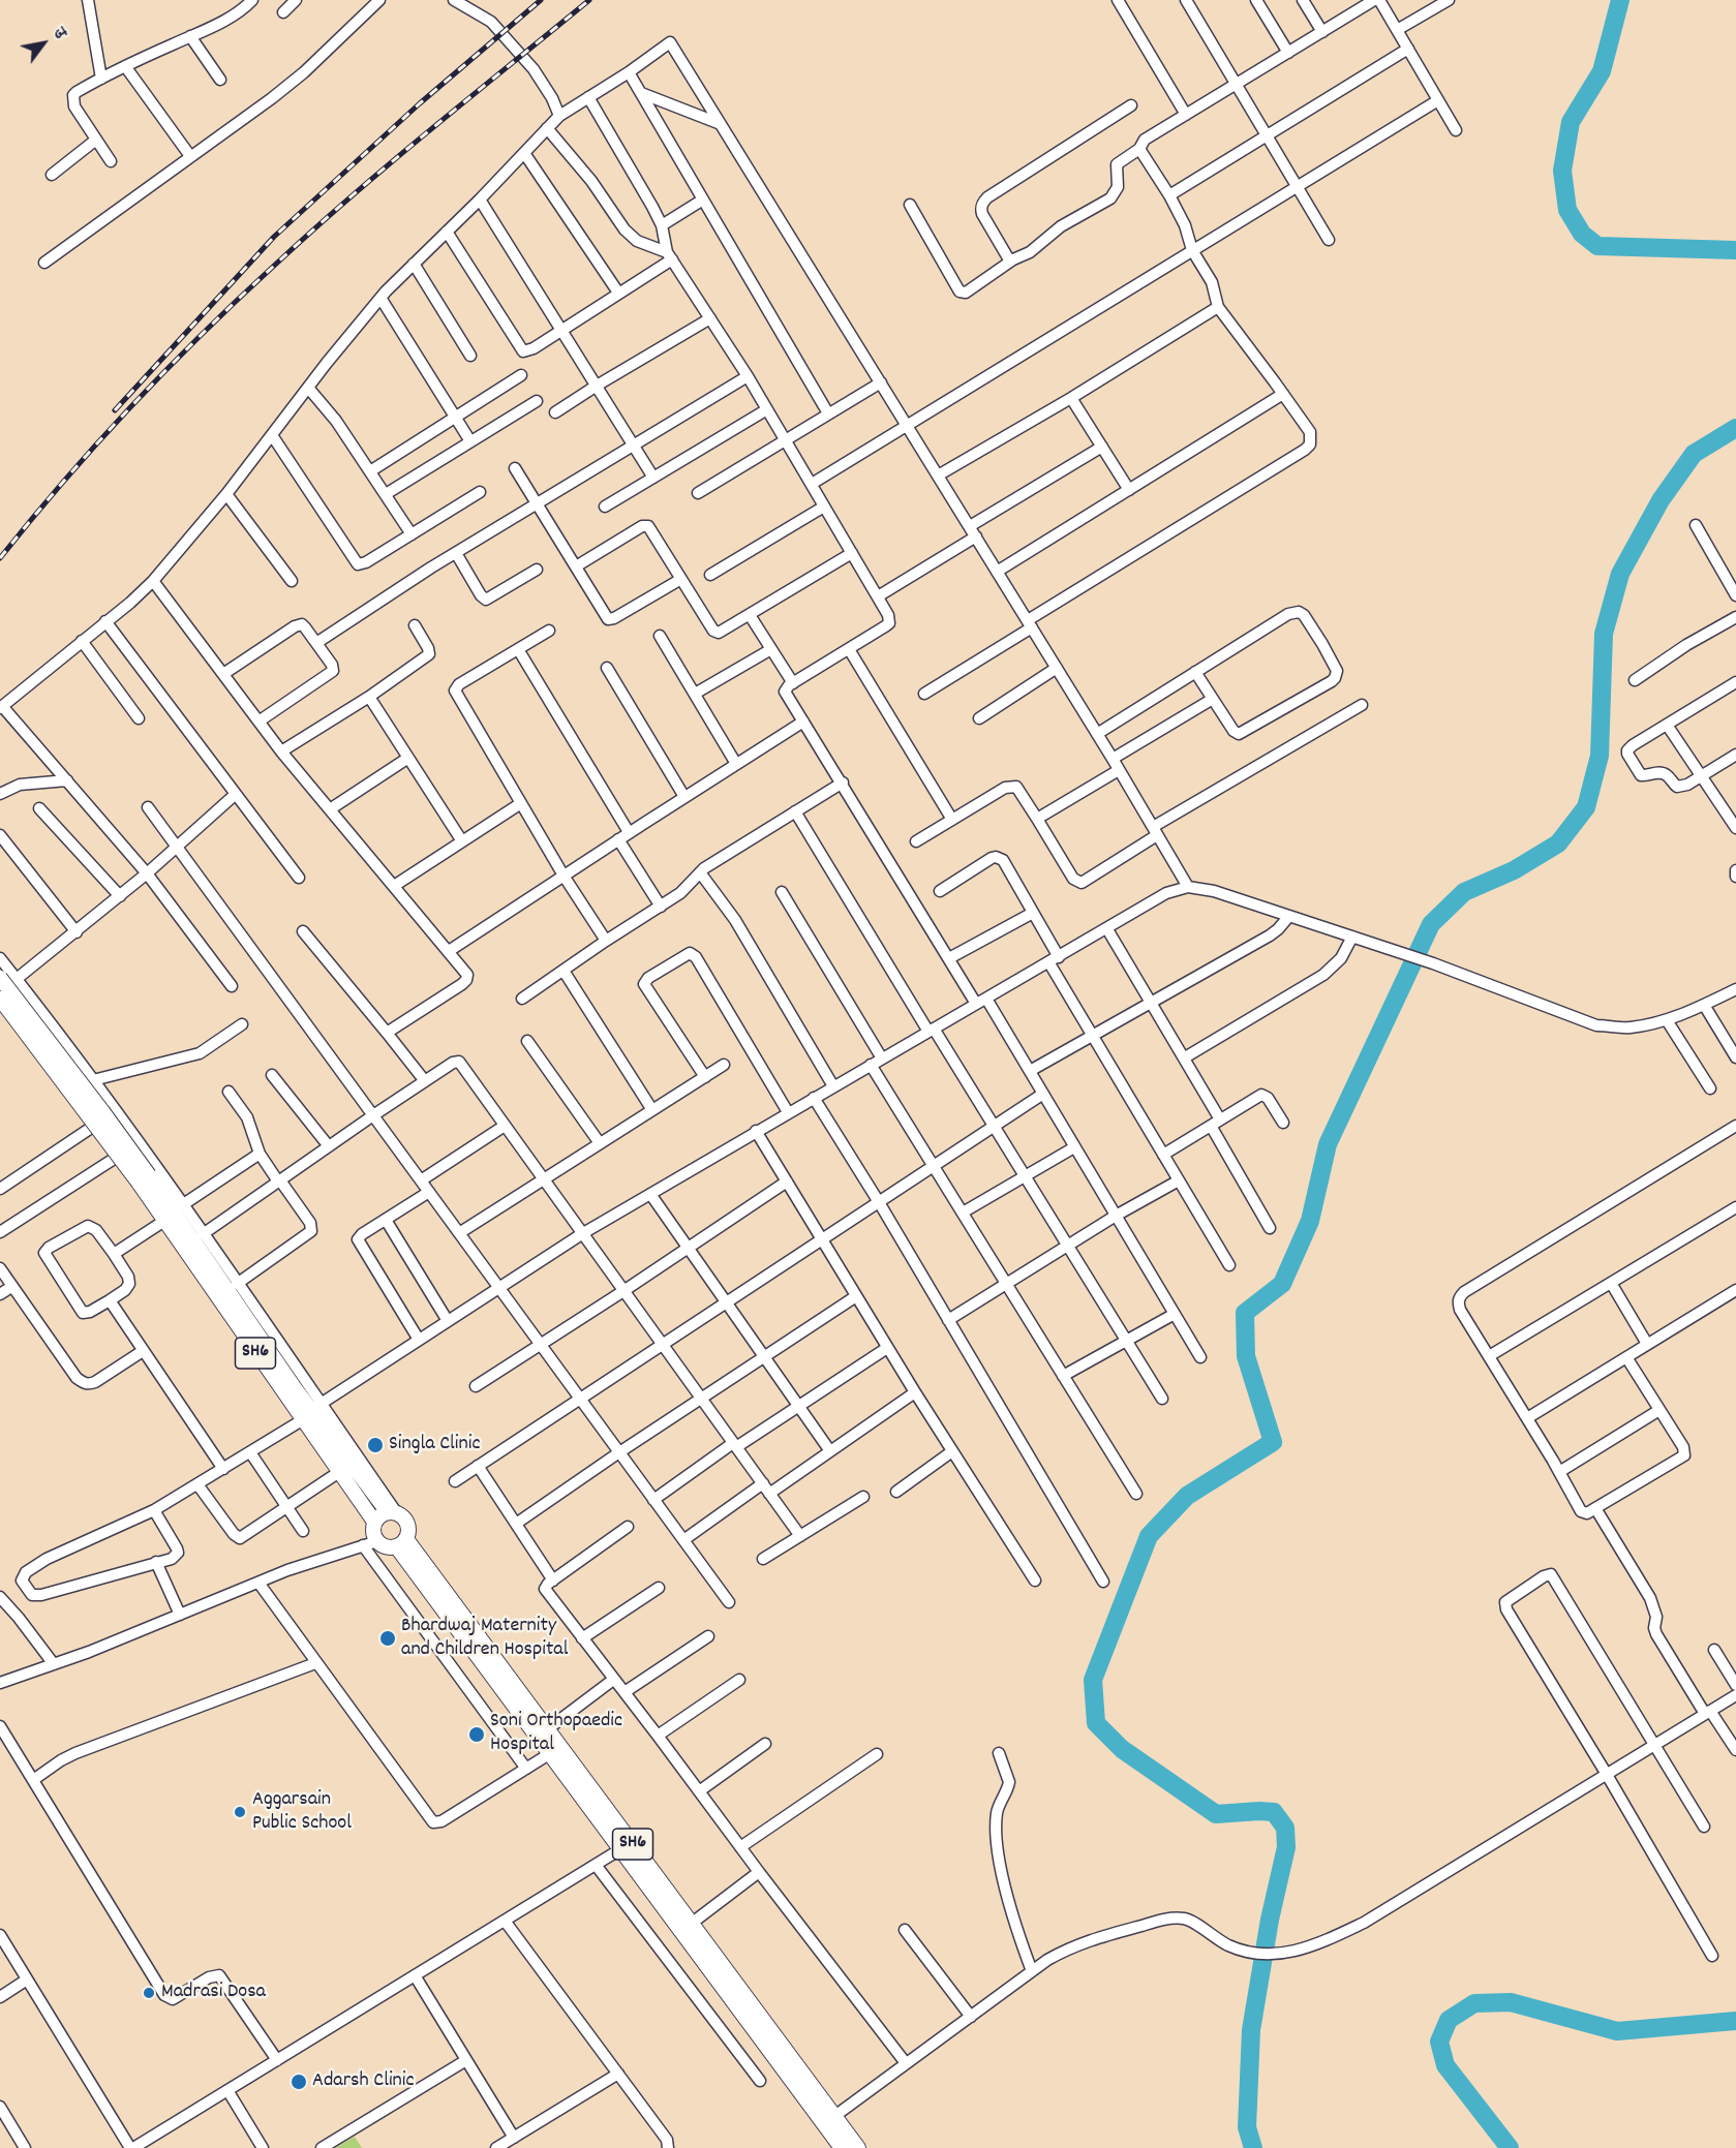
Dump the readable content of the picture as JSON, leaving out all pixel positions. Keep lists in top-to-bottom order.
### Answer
{
  "streets": {
    "main road": ["SH6"]
  },
  "places": [
    "Singla Clinic",
    "Bhardwaj Maternity and Children Hospital",
    "Soni Orthopaedic Hospital",
    "Aggarsain Public School",
    "Madrasi Dosa",
    "Adarsh Clinic"
  ],
  "north": "top right"
}
